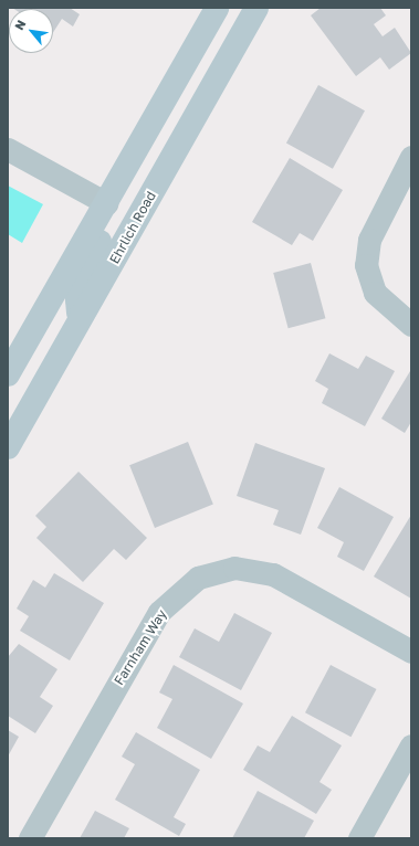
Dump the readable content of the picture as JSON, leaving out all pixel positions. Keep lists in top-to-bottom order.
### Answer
{
  "streets": {
    "main road": ["Ehrlich Road"],
    "street": ["Farnham Way"]
  },
  "north": "top left"
}
